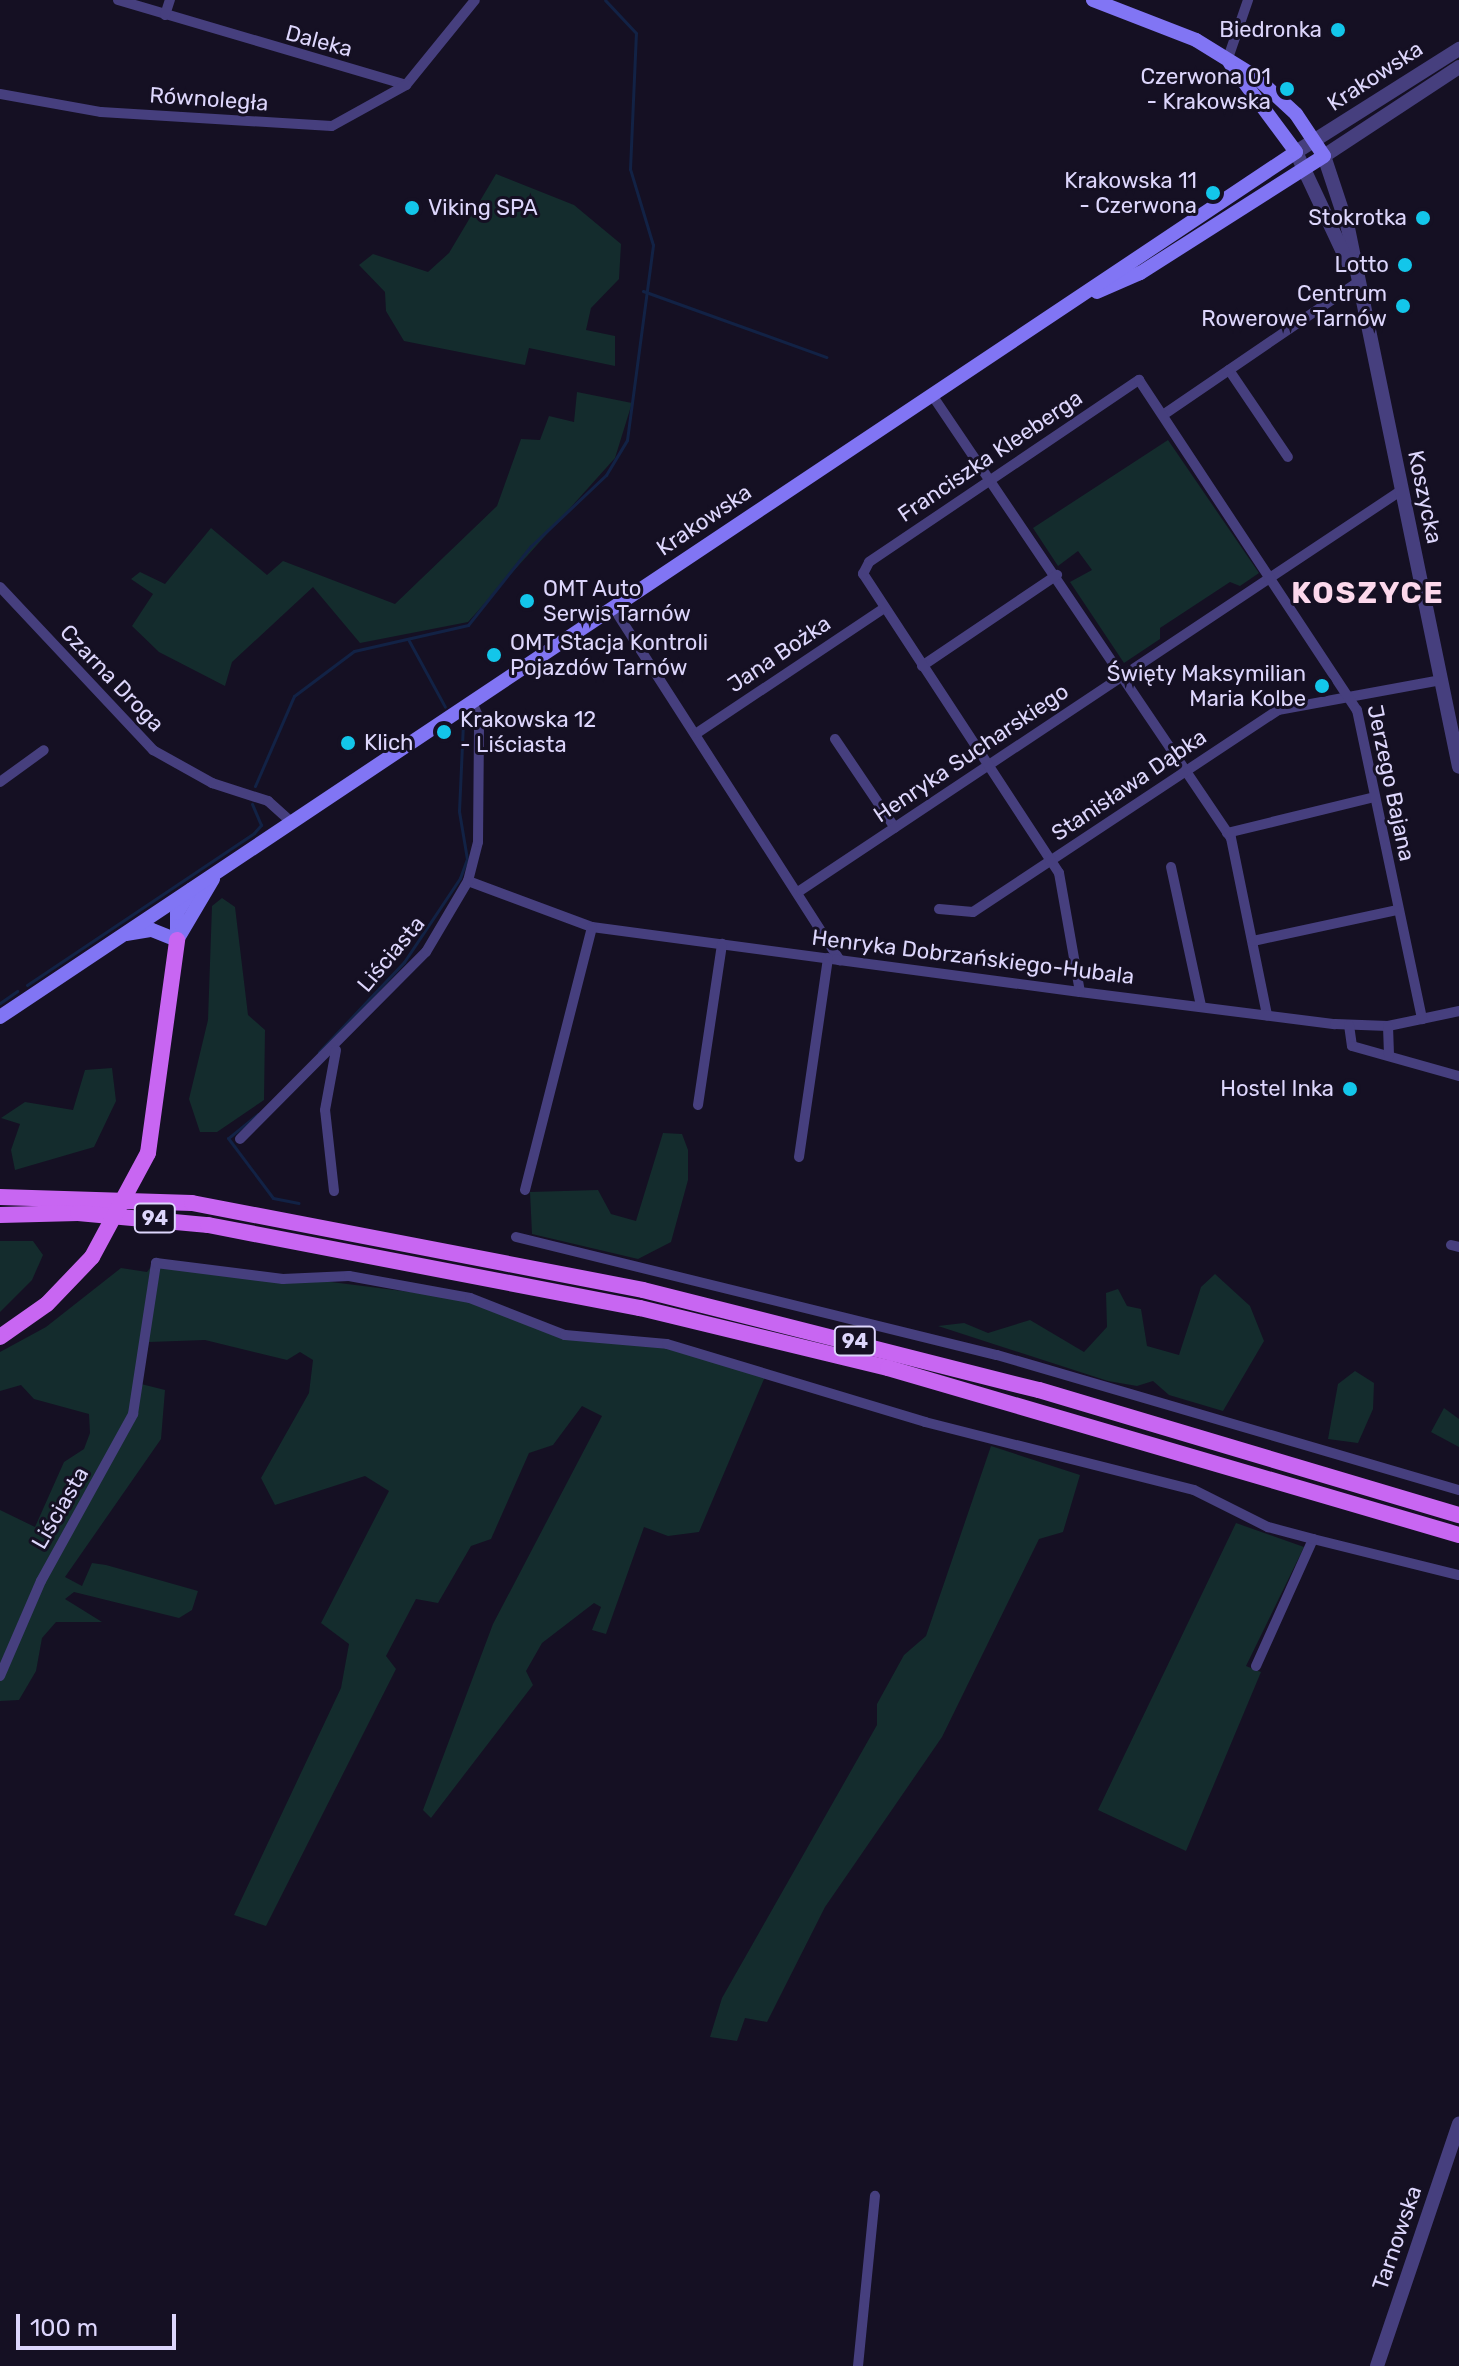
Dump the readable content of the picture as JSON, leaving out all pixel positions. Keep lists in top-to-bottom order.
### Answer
{
  "streets": {
    "main road": ["Krakowska", "94"],
    "street": [
      "Daleka",
      "Równoległa",
      "Franciszka Kleeberga",
      "Koszycka",
      "Jana Bożka",
      "Czarna Droga",
      "Henryka Sucharskiego",
      "Jerzego Bajana",
      "Stanisława Dąbka",
      "Liściasta",
      "Henryka Dobrzańskiego-Hubala",
      "Tarnowska"
    ]
  },
  "crossings": [
    ["Daleka", "Równoległa"],
    ["Krakowska", "Koszycka"],
    ["Krakowska", "Czarna Droga"],
    ["Krakowska", "Liściasta"],
    ["Franciszka Kleeberga", "Jana Bożka"],
    ["Franciszka Kleeberga", "Henryka Sucharskiego"],
    ["Franciszka Kleeberga", "Jerzego Bajana"],
    ["Franciszka Kleeberga", "Stanisława Dąbka"],
    ["Koszycka", "Henryka Sucharskiego"],
    ["Koszycka", "Stanisława Dąbka"],
    ["Henryka Sucharskiego", "Jerzego Bajana"],
    ["Jerzego Bajana", "Stanisława Dąbka"],
    ["Jerzego Bajana", "Henryka Dobrzańskiego-Hubala"],
    ["Liściasta", "Henryka Dobrzańskiego-Hubala"]
  ],
  "districts": ["KOSZYCE"],
  "places": [
    "Biedronka",
    "Czerwona 01 - Krakowska",
    "Krakowska 11 - Czerwona",
    "Viking SPA",
    "Stokrotka",
    "Lotto",
    "Centrum Rowerowe Tarnów",
    "OMT Auto Serwis Tarnów",
    "OMT Stacja Kontroli Pojazdów Tarnów",
    "Święty Maksymilian Maria Kolbe",
    "Krakowska 12 - Liściasta",
    "Klich",
    "Hostel Inka"
  ],
  "scale_bar": "100 m"
}
